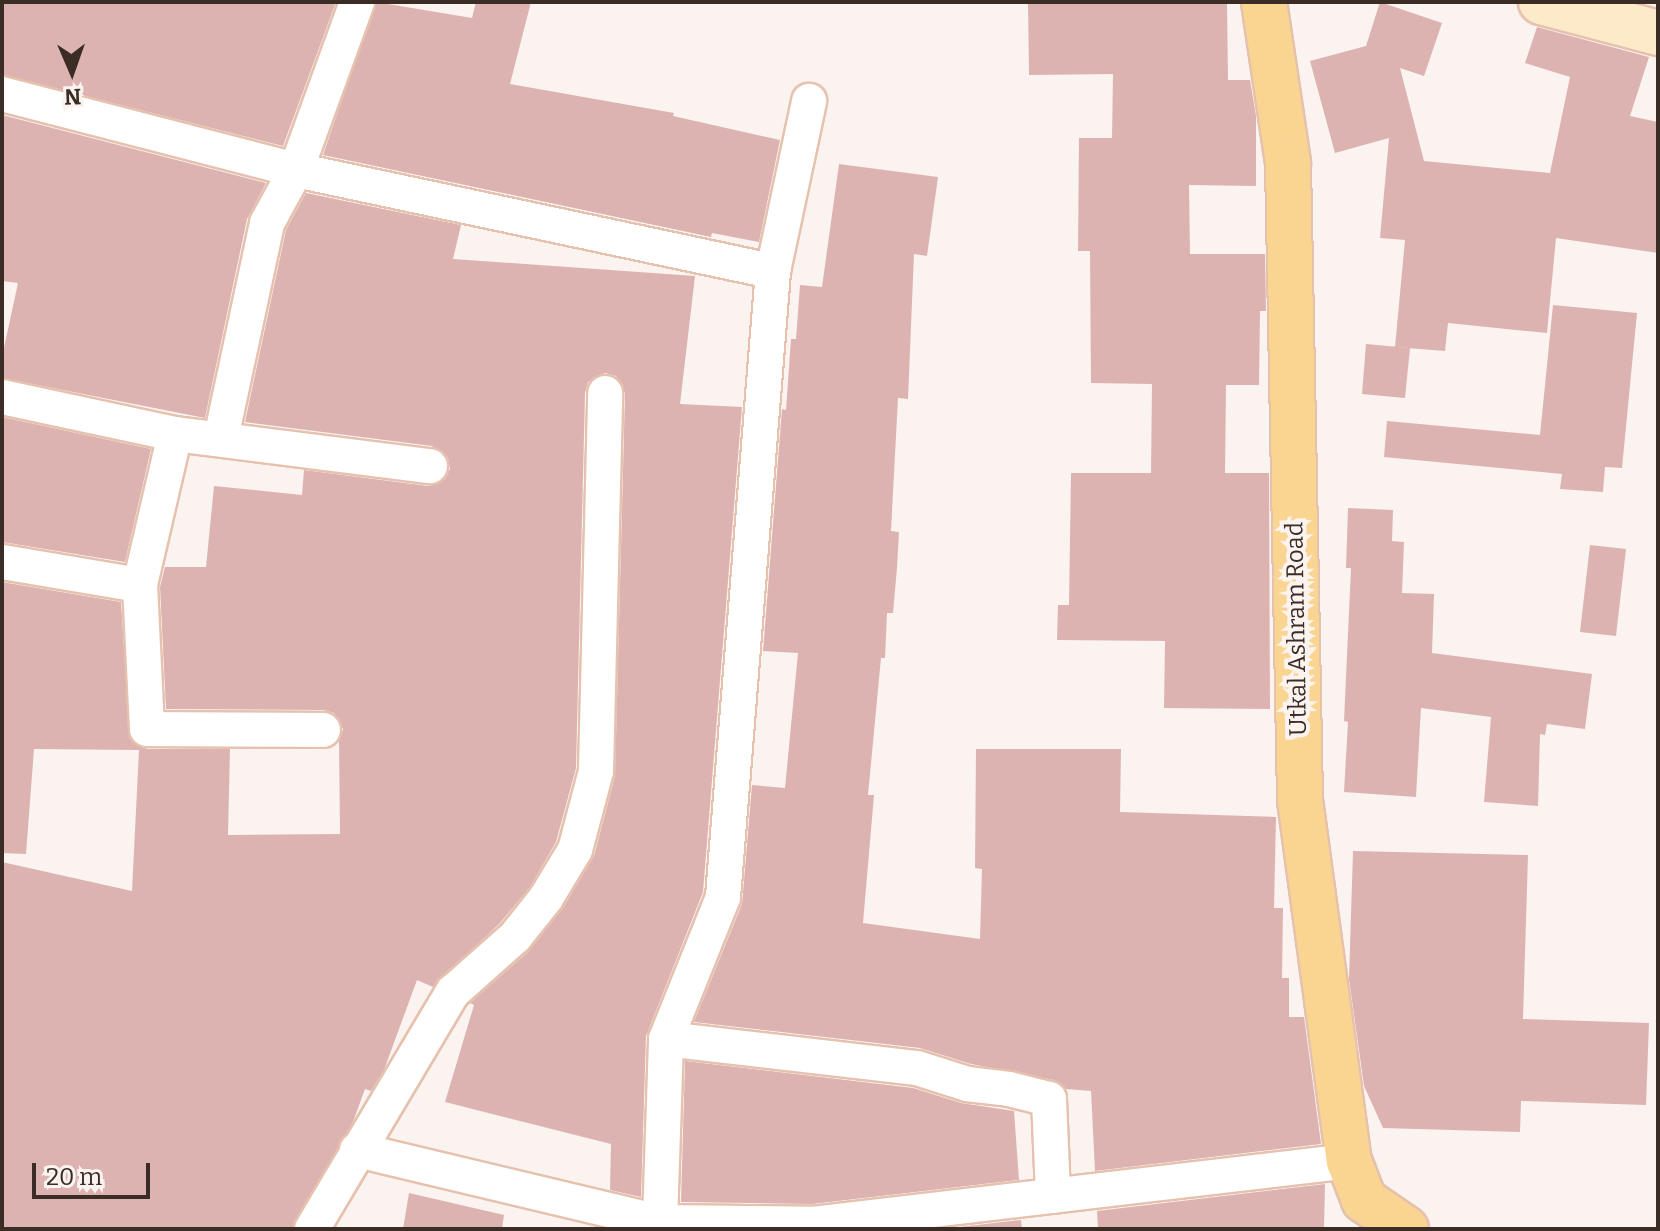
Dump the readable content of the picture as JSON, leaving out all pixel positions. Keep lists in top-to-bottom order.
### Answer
{
  "streets": {
    "main road": ["Utkal Ashram Road"]
  },
  "scale_bar": "20 m",
  "north": "bottom"
}
